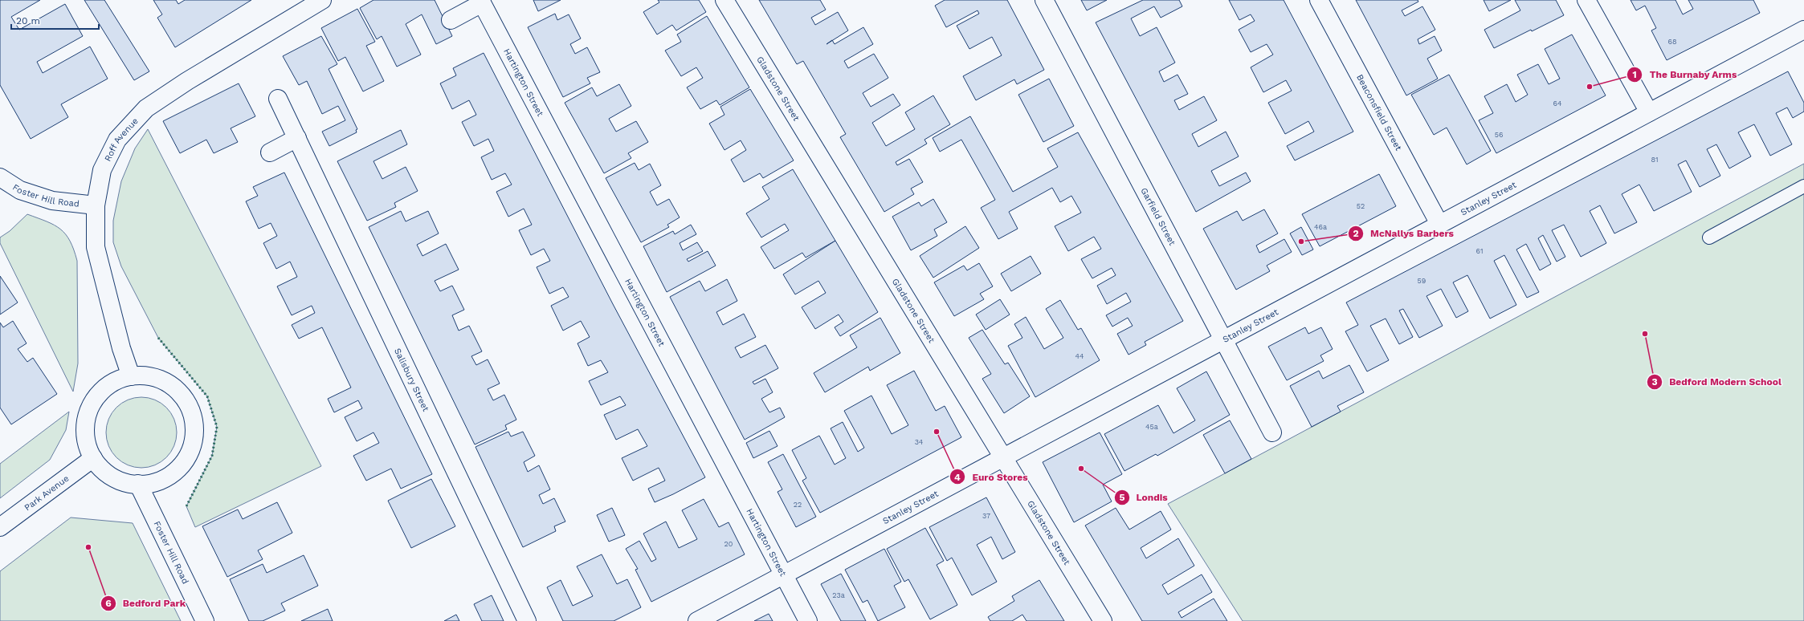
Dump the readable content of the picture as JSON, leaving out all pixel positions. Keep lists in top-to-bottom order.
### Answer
{
  "streets": {
    "street": [
      "Hartington Street",
      "Gladstone Street",
      "Beaconsfield Street",
      "Roff Avenue",
      "Foster Hill Road",
      "Stanley Street",
      "Garfield Street",
      "Salisbury Street",
      "Park Avenue"
    ]
  },
  "crossings": [
    ["Hartington Street", "Stanley Street"],
    ["Gladstone Street", "Stanley Street"],
    ["Beaconsfield Street", "Stanley Street"],
    ["Roff Avenue", "Foster Hill Road"],
    ["Roff Avenue", "Park Avenue"],
    ["Foster Hill Road", "Park Avenue"],
    ["Stanley Street", "Garfield Street"]
  ],
  "places": [
    "The Burnaby Arms",
    "McNallys Barbers",
    "Bedford Modern School",
    "Euro Stores",
    "Londis",
    "Bedford Park"
  ],
  "house_numbers": [
    "68",
    "64",
    "56",
    "81",
    "52",
    "46a",
    "61",
    "59",
    "44",
    "45a",
    "34",
    "22",
    "37",
    "20",
    "23a"
  ],
  "scale_bar": "20 m"
}
